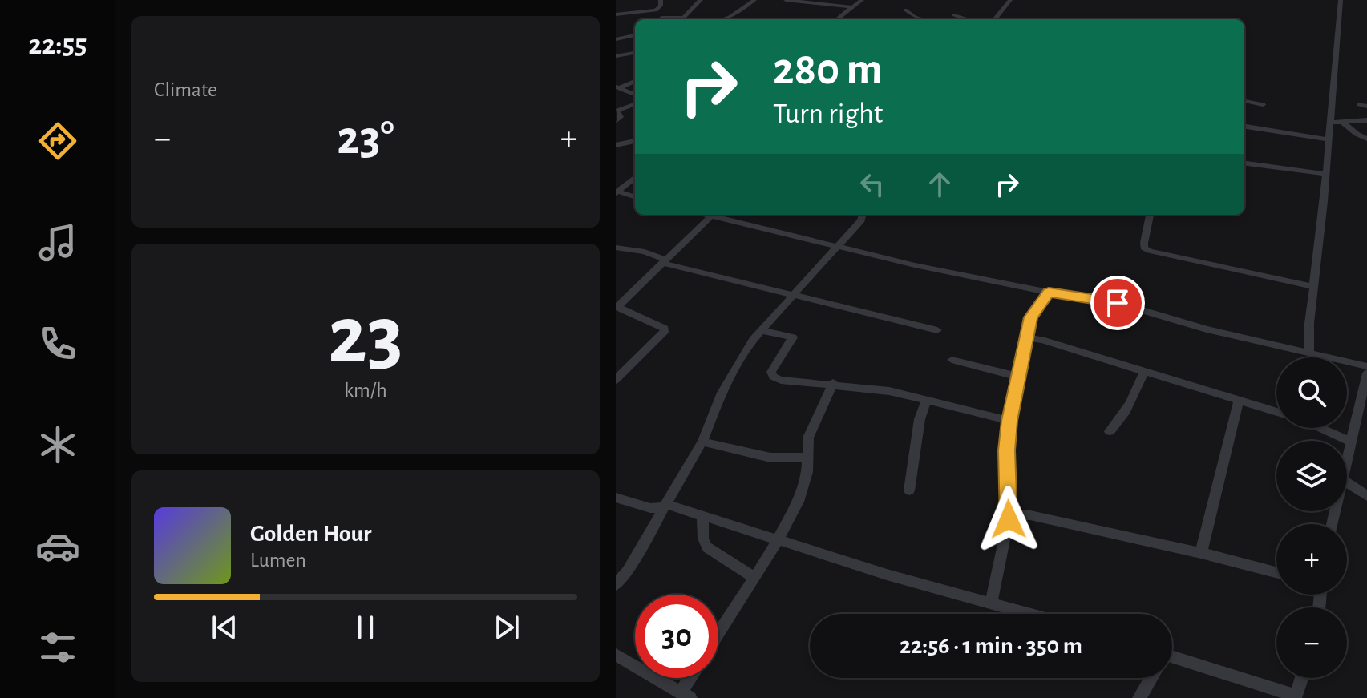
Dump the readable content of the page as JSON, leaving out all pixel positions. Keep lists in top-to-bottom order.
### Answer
{
  "page": {
    "tabs": "22:55",
    "tile": [
      "Climate",
      ["23", "km/h"]
    ],
    "turn": ["280 m", "Turn right"],
    "heat": ["−", "23°", "+"],
    "map_buttons": ["+", "−"],
    "song": ["Golden Hour", "Lumen"],
    "limit": "30",
    "trip": "22:56 · 1 min · 350 m"
  }
}
